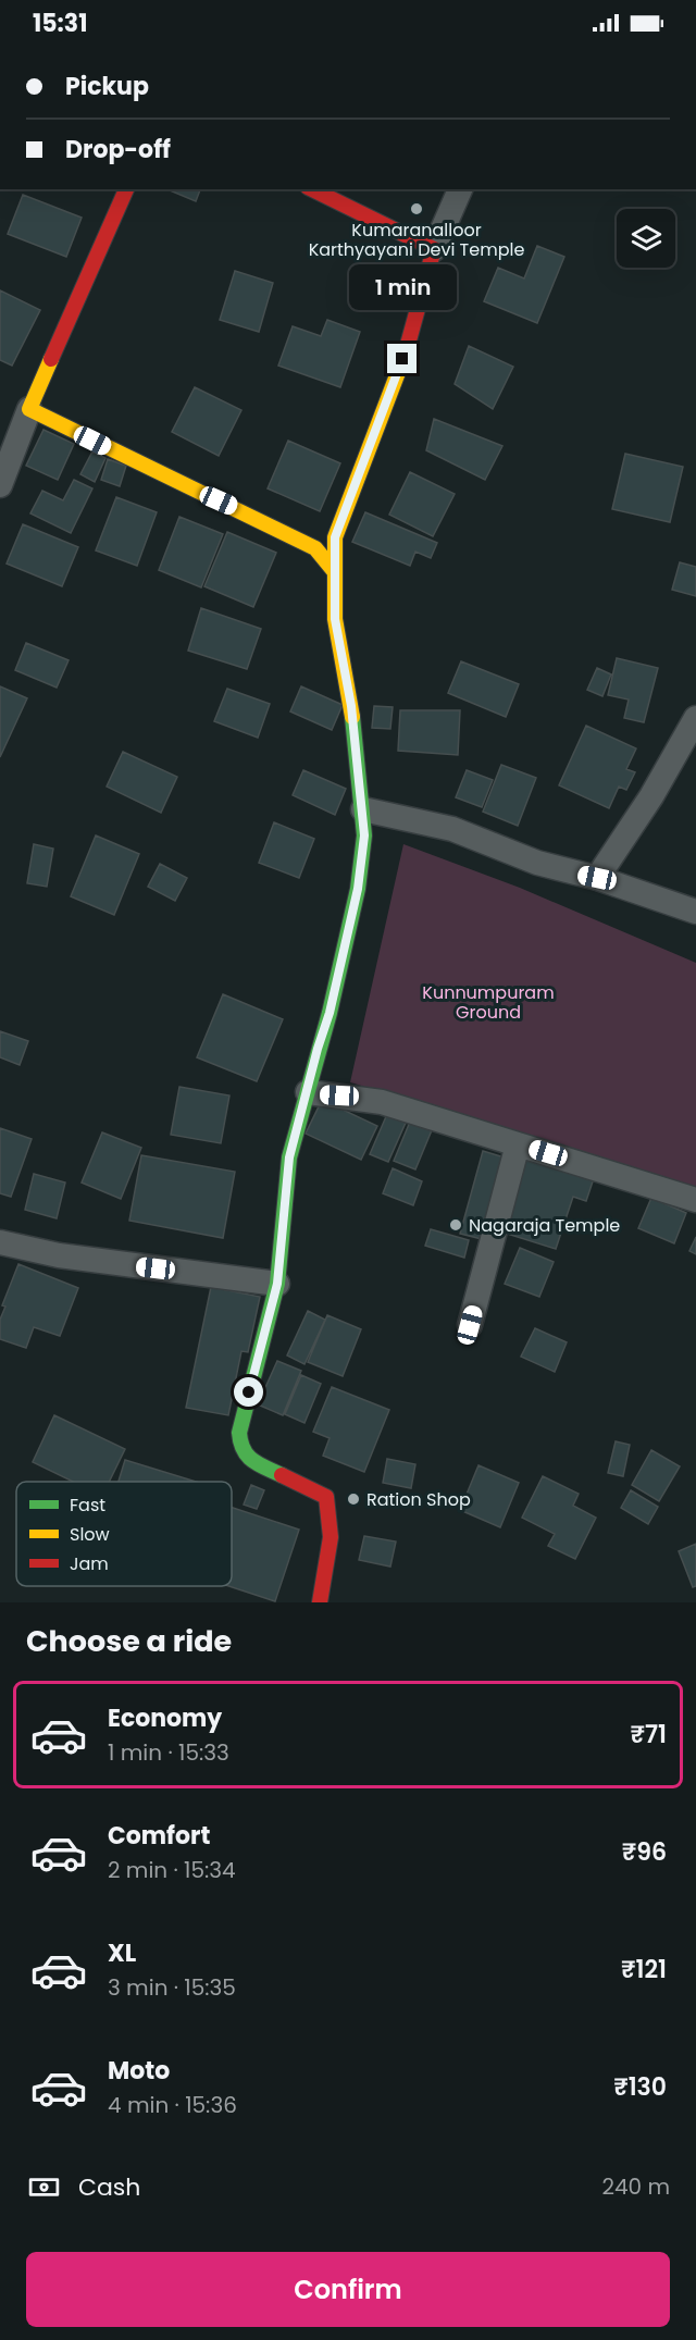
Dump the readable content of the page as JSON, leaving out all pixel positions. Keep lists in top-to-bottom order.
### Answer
{
  "parks": ["Kunnumpuram Ground"],
  "places": ["Kumaranalloor Karthyayani Devi Temple", "Nagaraja Temple", "Ration Shop"],
  "legend": ["Fast", "Slow", "Jam"],
  "page": {
    "status": "15:31",
    "banner": ["Pickup", "Drop-off"],
    "bubble": "1 min",
    "heading": "Choose a ride",
    "list": [
      {
        "name": "Economy",
        "note": "1 min · 15:33",
        "value": "₹71"
      },
      {
        "name": "Comfort",
        "note": "2 min · 15:34",
        "value": "₹96"
      },
      {
        "name": "XL",
        "note": "3 min · 15:35",
        "value": "₹121"
      },
      {
        "name": "Moto",
        "note": "4 min · 15:36",
        "value": "₹130"
      }
    ],
    "pay": ["Cash", "240 m"],
    "buttons": "Confirm"
  }
}
